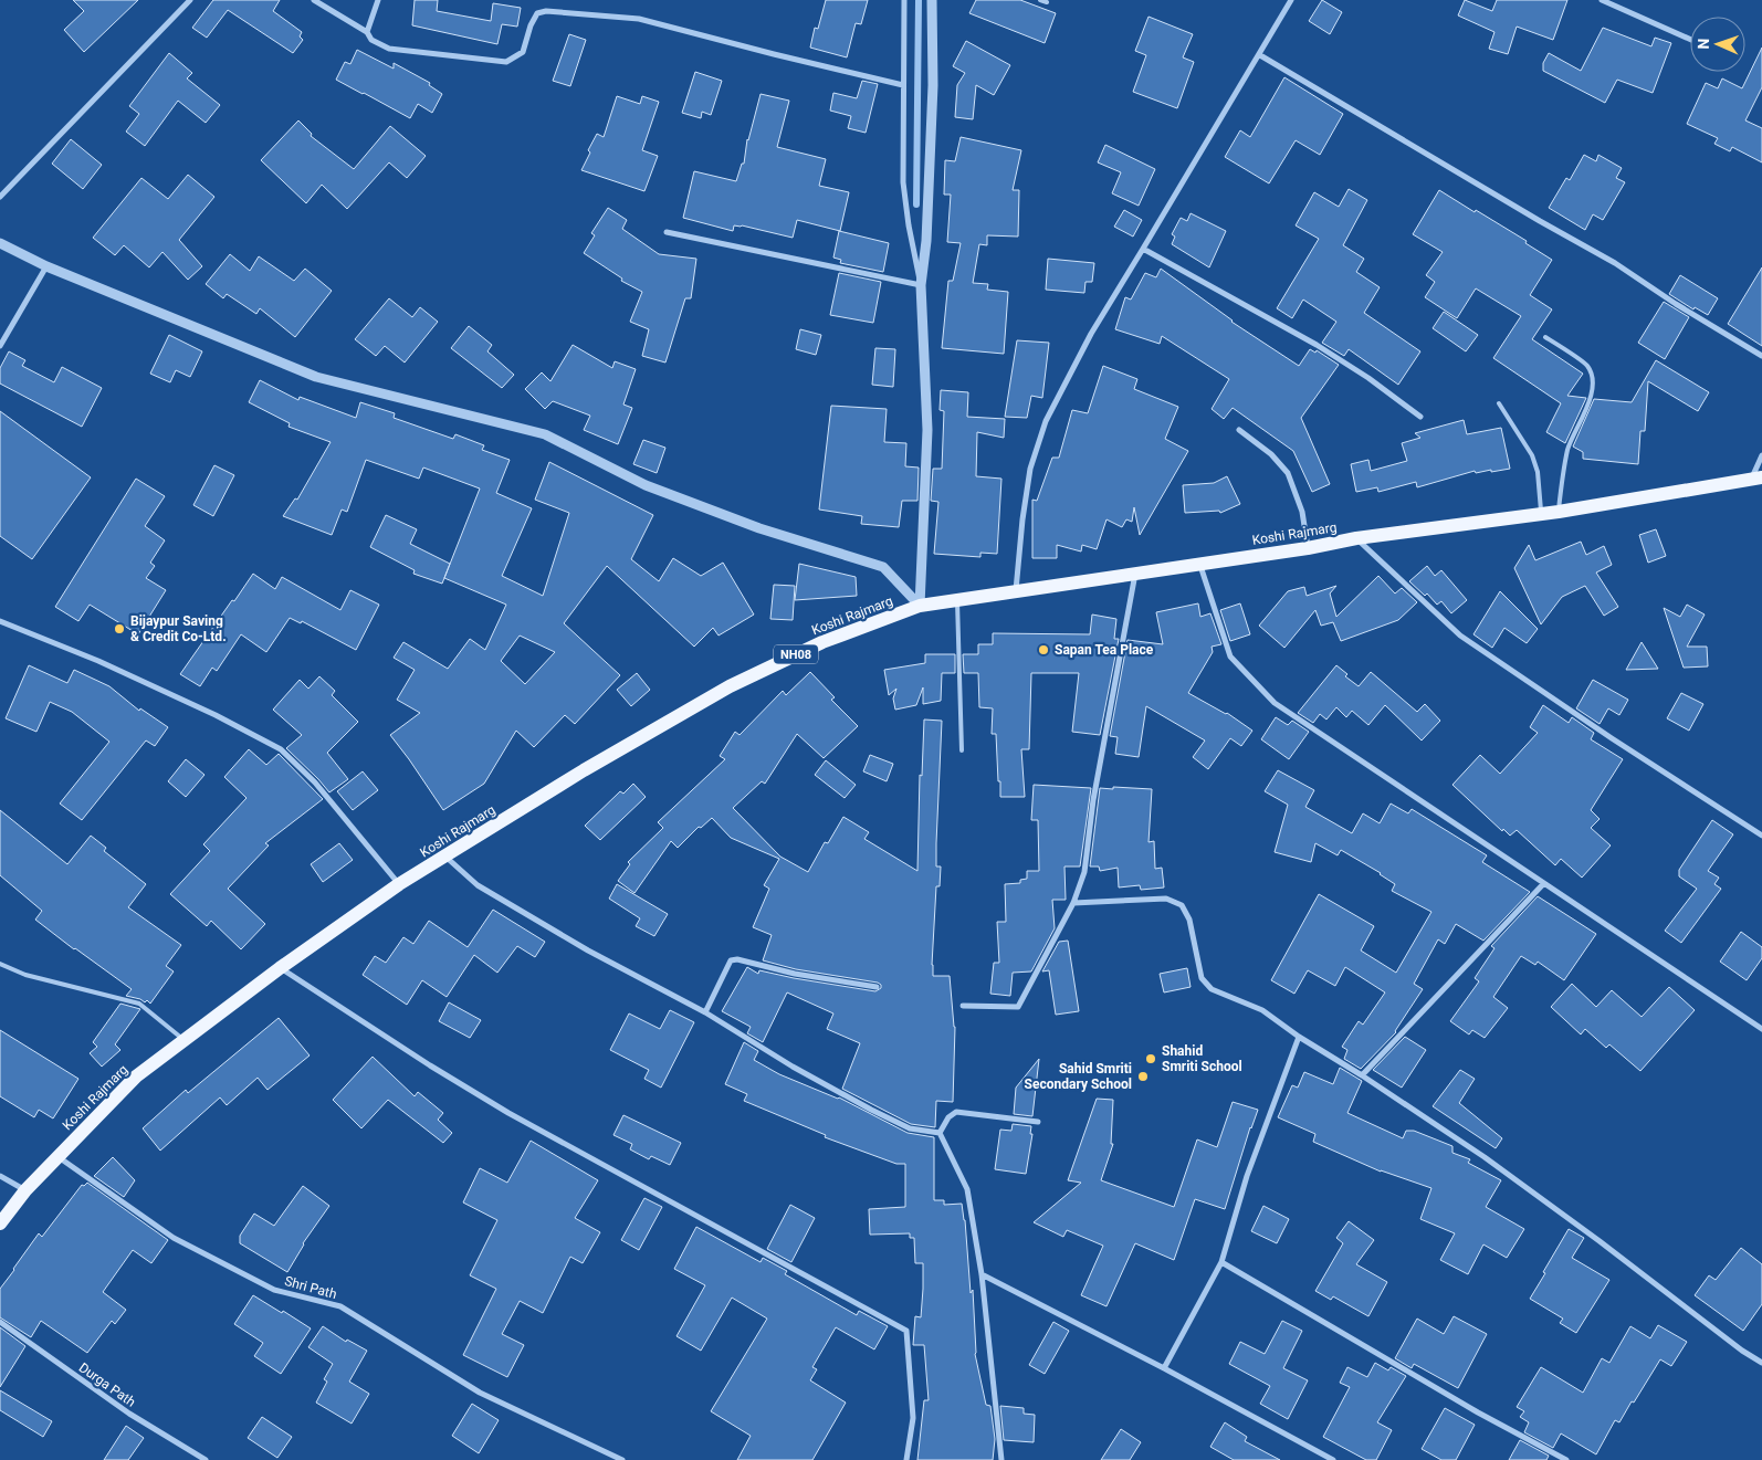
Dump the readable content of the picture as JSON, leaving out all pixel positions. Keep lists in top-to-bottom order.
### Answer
{
  "streets": {
    "main road": ["Koshi Rajmarg", "NH08"],
    "street": ["Shri Path", "Durga Path"]
  },
  "crossings": [
    ["Koshi Rajmarg", "Shri Path"]
  ],
  "places": [
    "Bijaypur Saving & Credit Co-Ltd.",
    "Sapan Tea Place",
    "Shahid Smriti School",
    "Sahid Smriti Secondary School"
  ],
  "north": "left"
}
